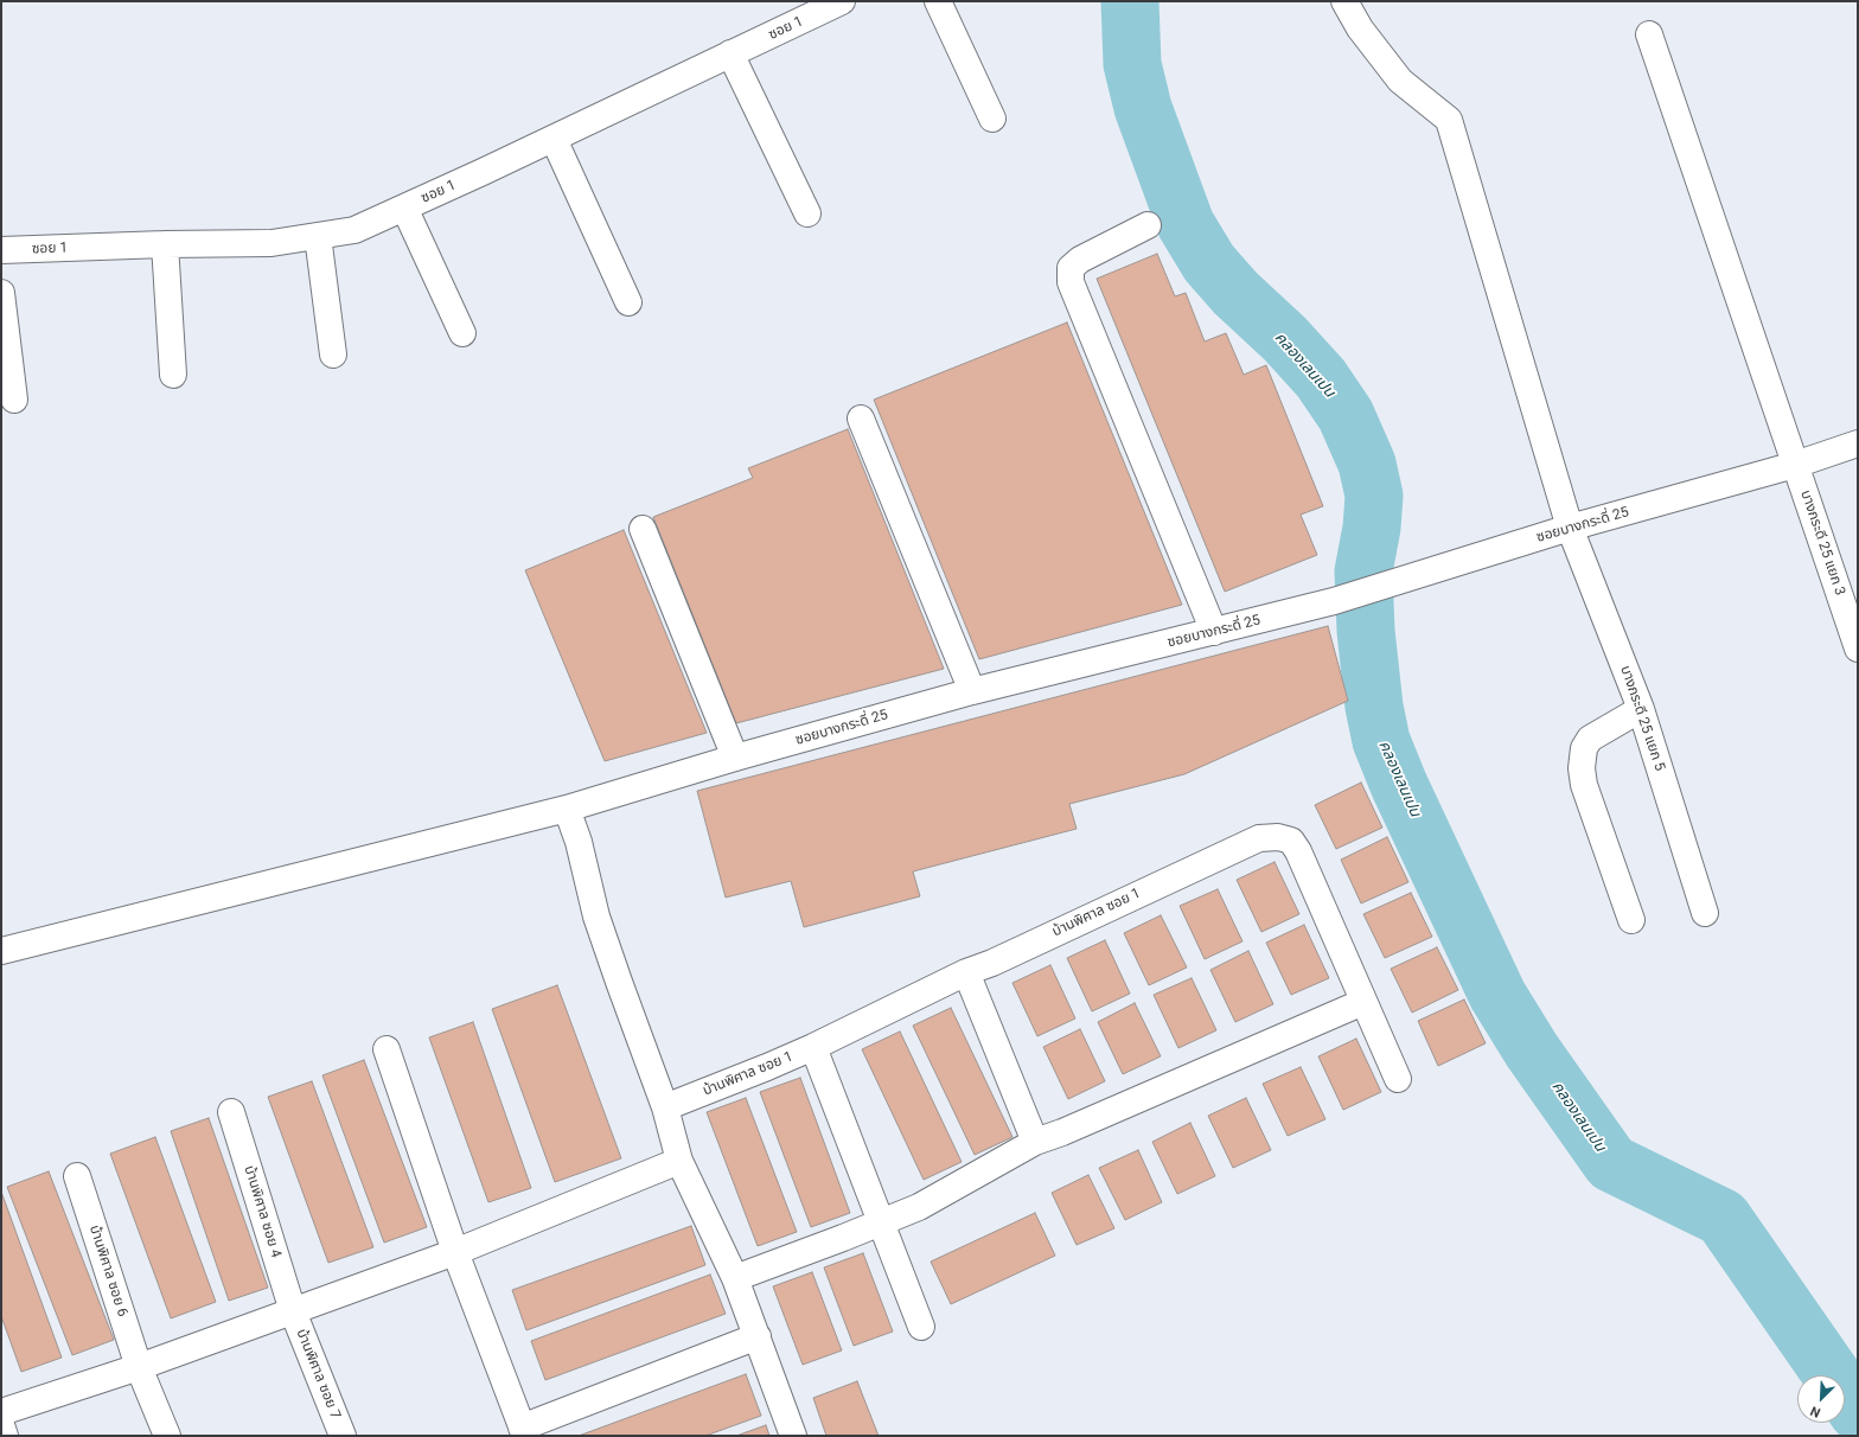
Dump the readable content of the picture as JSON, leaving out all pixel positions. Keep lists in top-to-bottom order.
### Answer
{
  "streets": {
    "street": [
      "ซอย 1",
      "ซอยบางกระดี่ 25",
      "บางกระดี 25 แยก 3",
      "บางกระดี 25 แยก 5",
      "บ้านพิศาล ซอย 1",
      "บ้านพิศาล ซอย 4",
      "บ้านพิศาล ซอย 6",
      "บ้านพิศาล ซอย 7"
    ]
  },
  "crossings": [
    ["ซอยบางกระดี่ 25", "บางกระดี 25 แยก 3"],
    ["ซอยบางกระดี่ 25", "บางกระดี 25 แยก 5"],
    ["บ้านพิศาล ซอย 4", "บ้านพิศาล ซอย 7"]
  ],
  "water": ["คลองเลนเปน"],
  "north": "bottom left"
}
